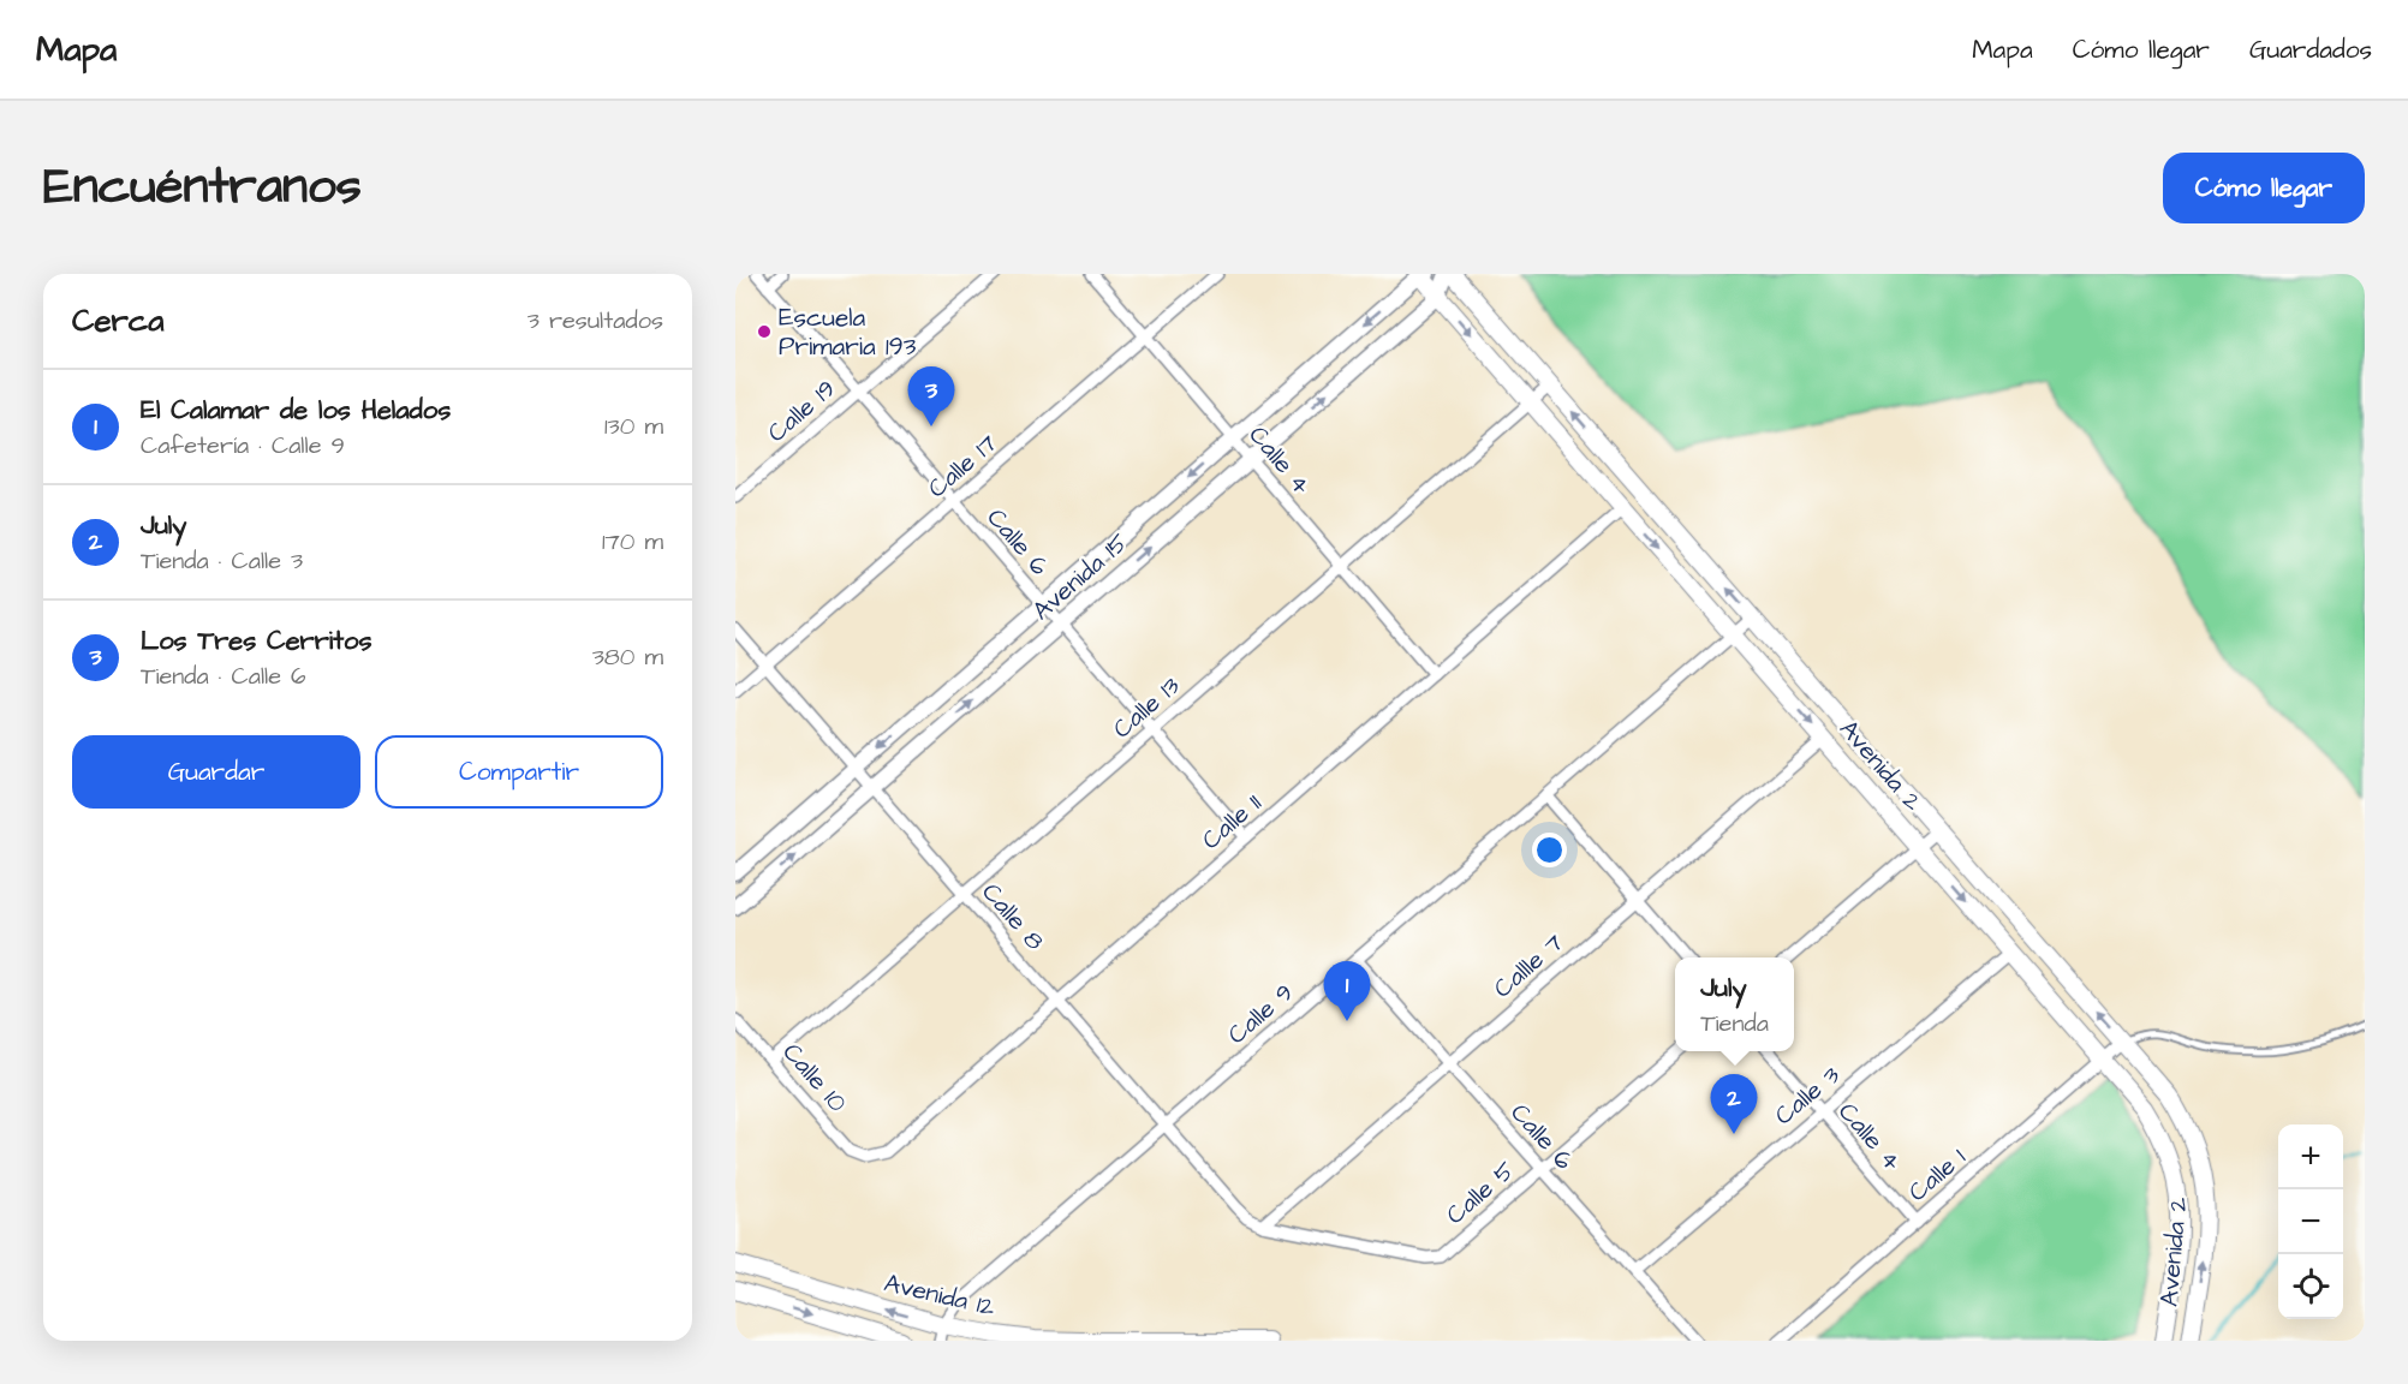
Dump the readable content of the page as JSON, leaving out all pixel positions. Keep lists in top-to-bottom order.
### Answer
{
  "streets": {
    "main road": ["Avenida 2", "Avenida 12"],
    "street": [
      "Calle 19",
      "Calle 4",
      "Calle 17",
      "Calle 6",
      "Avenida 15",
      "Calle 13",
      "Calle 11",
      "Calle 8",
      "Callle 7",
      "Calle 9",
      "Calle 10",
      "Calle 3",
      "Calle 1",
      "Calle 5"
    ]
  },
  "crossings": [
    ["Calle 19", "Calle 6"],
    ["Calle 4", "Calle 17"],
    ["Calle 4", "Avenida 15"],
    ["Calle 4", "Calle 13"],
    ["Calle 4", "Calle 11"],
    ["Calle 4", "Calle 3"],
    ["Calle 4", "Calle 1"],
    ["Calle 17", "Calle 6"],
    ["Calle 17", "Calle 8"],
    ["Calle 6", "Avenida 15"],
    ["Calle 6", "Calle 13"],
    ["Calle 6", "Calle 11"],
    ["Calle 6", "Callle 7"],
    ["Calle 6", "Calle 9"],
    ["Calle 6", "Calle 3"],
    ["Calle 6", "Calle 5"],
    ["Avenida 15", "Avenida 2"],
    ["Avenida 15", "Calle 8"],
    ["Calle 13", "Avenida 2"],
    ["Calle 13", "Calle 8"],
    ["Calle 13", "Calle 10"],
    ["Avenida 2", "Calle 11"],
    ["Avenida 2", "Callle 7"],
    ["Avenida 2", "Calle 9"],
    ["Avenida 2", "Calle 3"],
    ["Avenida 2", "Calle 1"],
    ["Calle 11", "Calle 8"],
    ["Calle 11", "Calle 10"],
    ["Calle 8", "Callle 7"],
    ["Calle 8", "Calle 9"],
    ["Calle 8", "Calle 5"],
    ["Callle 7", "Calle 5"],
    ["Calle 9", "Avenida 12"]
  ],
  "places": ["Escuela Primaria 193"],
  "page": {
    "header": "Mapa",
    "nav": ["Mapa", "Cómo llegar", "Guardados"],
    "title": "Encuéntranos",
    "buttons": [
      "Cómo llegar",
      ["Guardar", "Compartir"]
    ],
    "heading": ["Cerca", "3 resultados"],
    "pins": ["3", "1", "2"],
    "list": [
      {
        "mark": "1",
        "name": "El Calamar de los Helados",
        "note": "Cafetería · Calle 9",
        "value": "130 m"
      },
      {
        "mark": "2",
        "name": "July",
        "note": "Tienda · Calle 3",
        "value": "170 m"
      },
      {
        "mark": "3",
        "name": "Los Tres Cerritos",
        "note": "Tienda · Calle 6",
        "value": "380 m"
      }
    ],
    "popup": ["July", "Tienda"],
    "map_buttons": ["+", "−"]
  }
}
